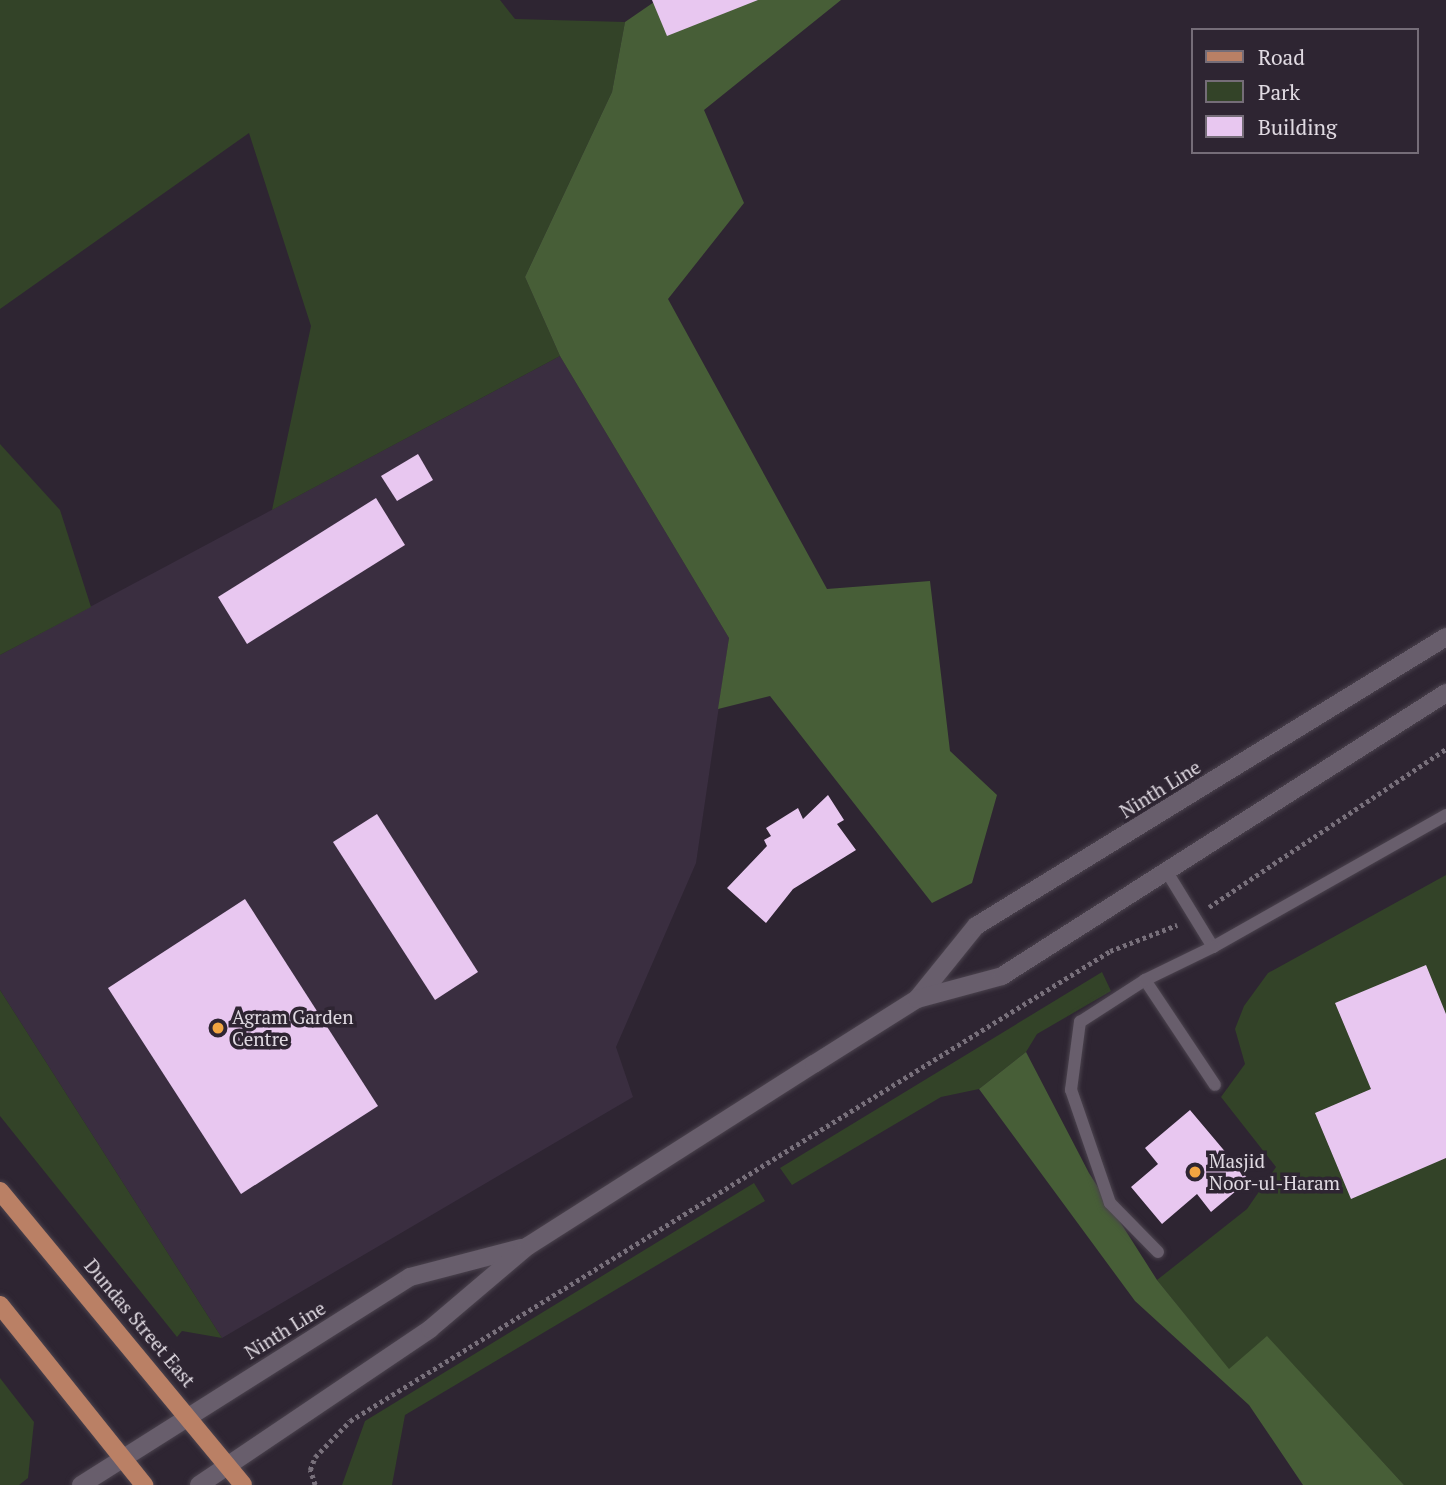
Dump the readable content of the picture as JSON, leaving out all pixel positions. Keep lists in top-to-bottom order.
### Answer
{
  "streets": {
    "main road": ["Ninth Line", "Dundas Street East"]
  },
  "crossings": [
    ["Ninth Line", "Dundas Street East"]
  ],
  "places": ["Agram Garden Centre", "Masjid Noor-ul-Haram"],
  "legend": ["Road", "Park", "Building"]
}
